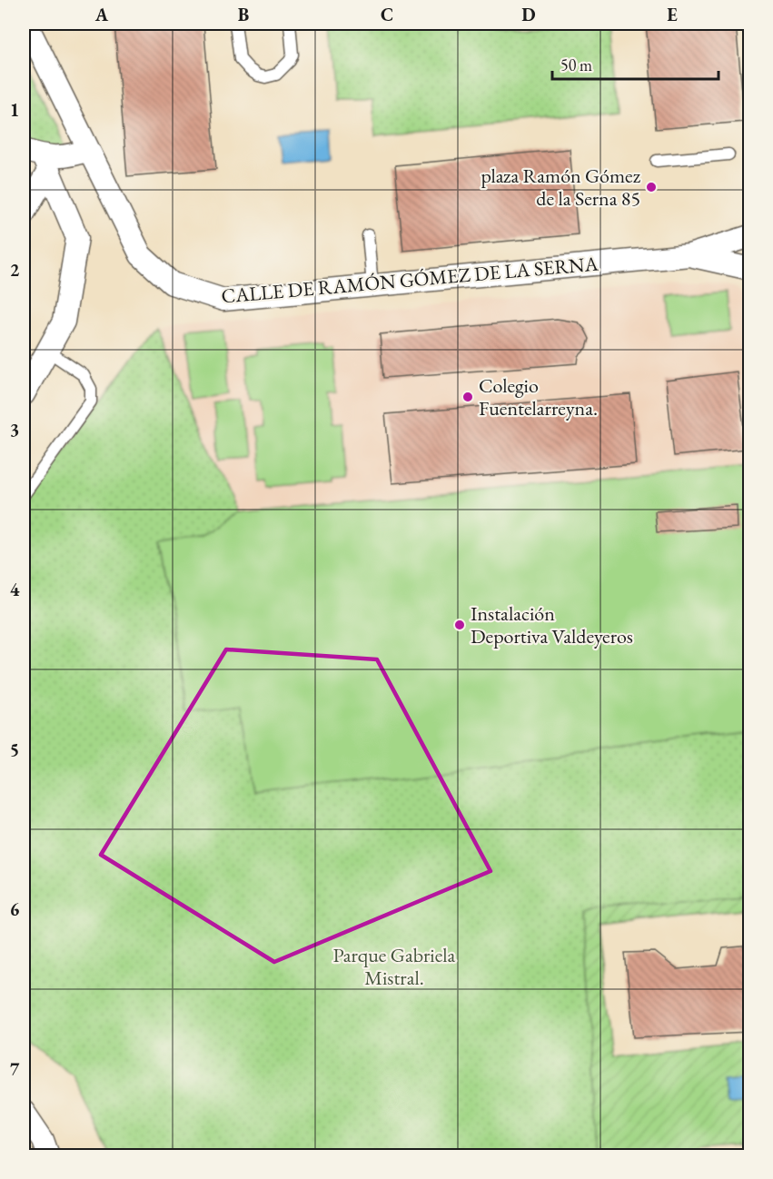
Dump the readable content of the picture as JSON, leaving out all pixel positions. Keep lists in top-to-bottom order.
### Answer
{
  "streets": {
    "street": ["CALLE DE RAMÓN GÓMEZ DE LA SERNA"]
  },
  "parks": ["Parque Gabriela Mistral."],
  "places": ["plaza Ramón Gómez de la Serna 85", "Colegio Fuentelarreyna.", "Instalación Deportiva Valdeyeros"],
  "scale_bar": "50 m",
  "grid": {
    "columns": [
      "A",
      "B",
      "C",
      "D",
      "E"
    ],
    "rows": [
      "1",
      "2",
      "3",
      "4",
      "5",
      "6",
      "7"
    ]
  }
}
